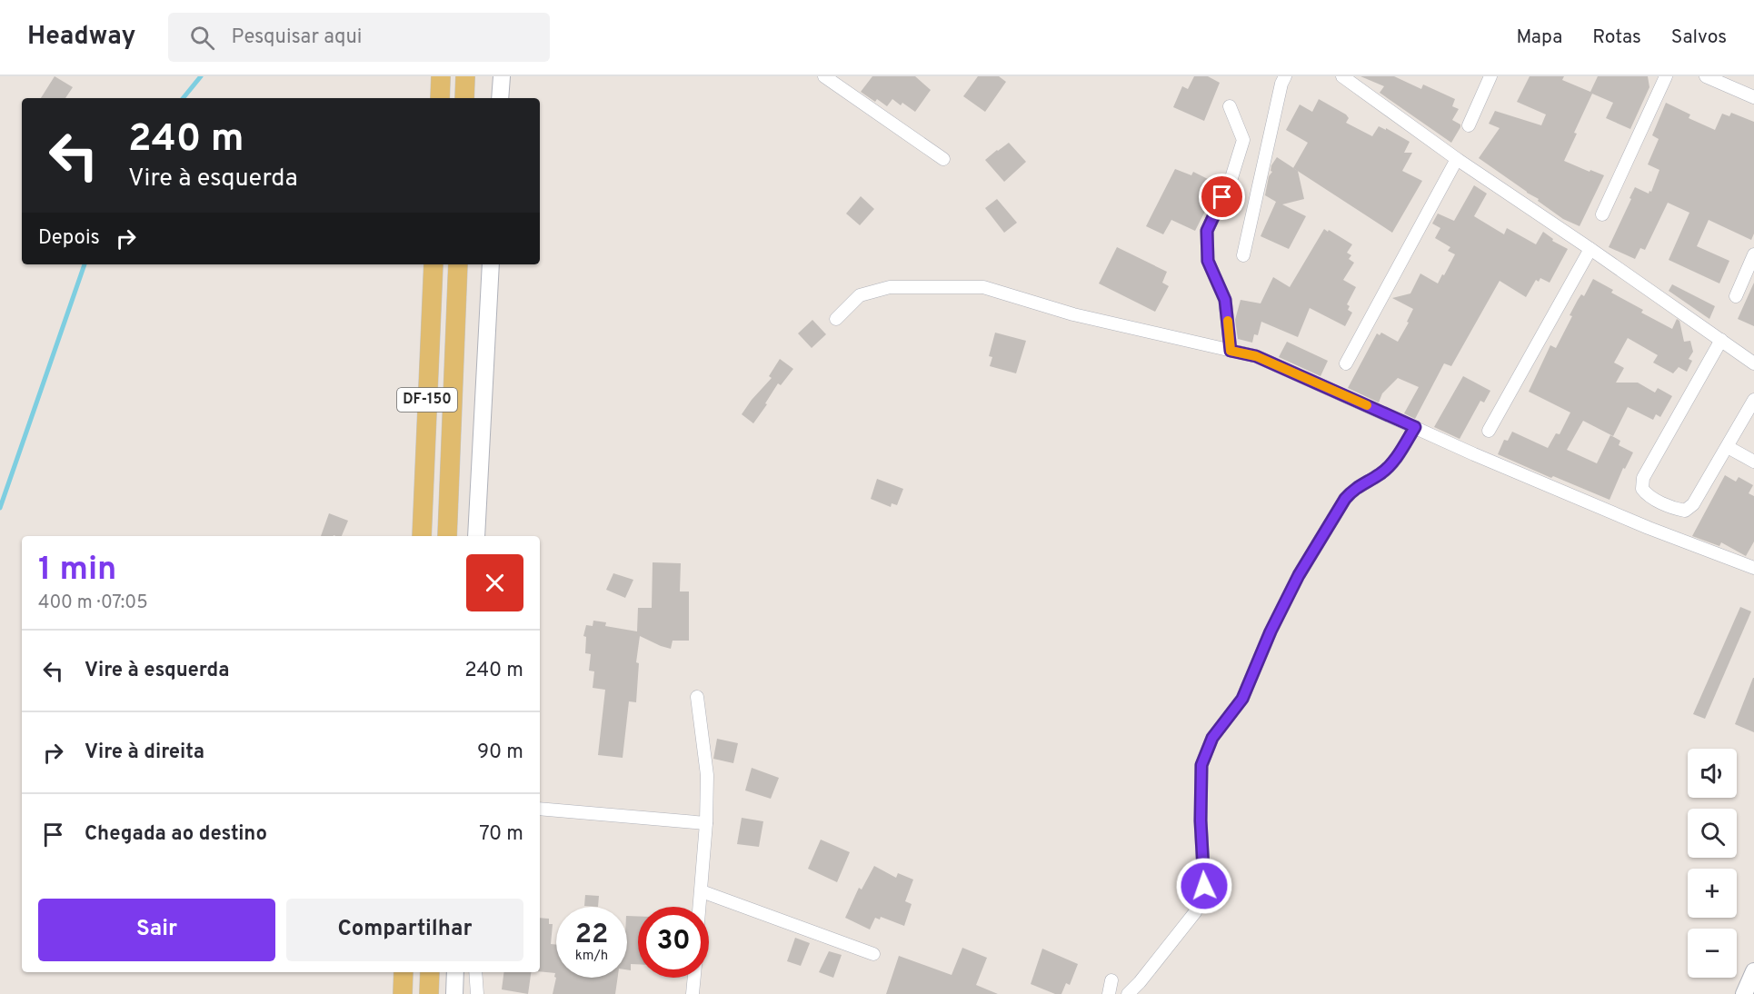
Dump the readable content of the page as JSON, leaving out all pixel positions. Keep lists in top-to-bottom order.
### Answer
{
  "streets": {
    "main road": ["DF-150"]
  },
  "page": {
    "header": "Headway",
    "search": "Pesquisar aqui",
    "nav": ["Mapa", "Rotas", "Salvos"],
    "turn": ["240 m", "Vire à esquerda"],
    "then": "Depois",
    "heading": ["1 min", "400 m · 07:05"],
    "list": [
      {
        "name": "Vire à esquerda",
        "value": "240 m"
      },
      {
        "name": "Vire à direita",
        "value": "90 m"
      },
      {
        "name": "Chegada ao destino",
        "value": "70 m"
      }
    ],
    "map_buttons": ["+", "−"],
    "buttons": ["Sair", "Compartilhar"],
    "speed": "22 km/h",
    "limit": "30"
  }
}
